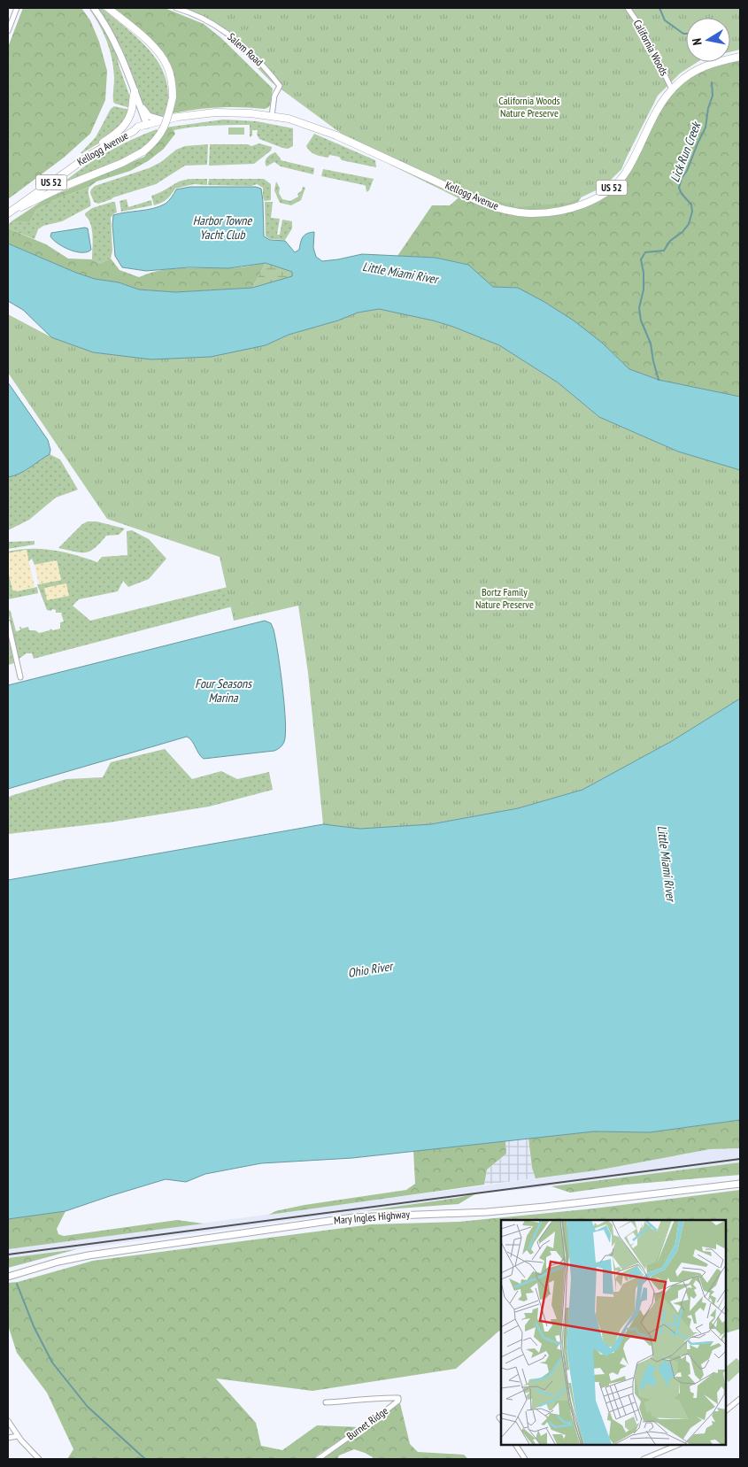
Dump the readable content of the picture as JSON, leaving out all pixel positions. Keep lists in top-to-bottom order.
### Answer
{
  "streets": {
    "main road": ["Kellogg Avenue", "US 52"],
    "street": [
      "California Woods",
      "Salem Road",
      "Mary Ingles Highway",
      "Burnet Ridge"
    ]
  },
  "crossings": [
    ["California Woods", "Kellogg Avenue"],
    ["Salem Road", "Kellogg Avenue"]
  ],
  "water": [
    "Lick Run Creek",
    "Harbor Towne Yacht Club",
    "Little Miami River",
    "Four Seasons Marina",
    "Ohio River"
  ],
  "parks": ["California Woods Nature Preserve", "Bortz Family Nature Preserve"],
  "north": "left"
}
